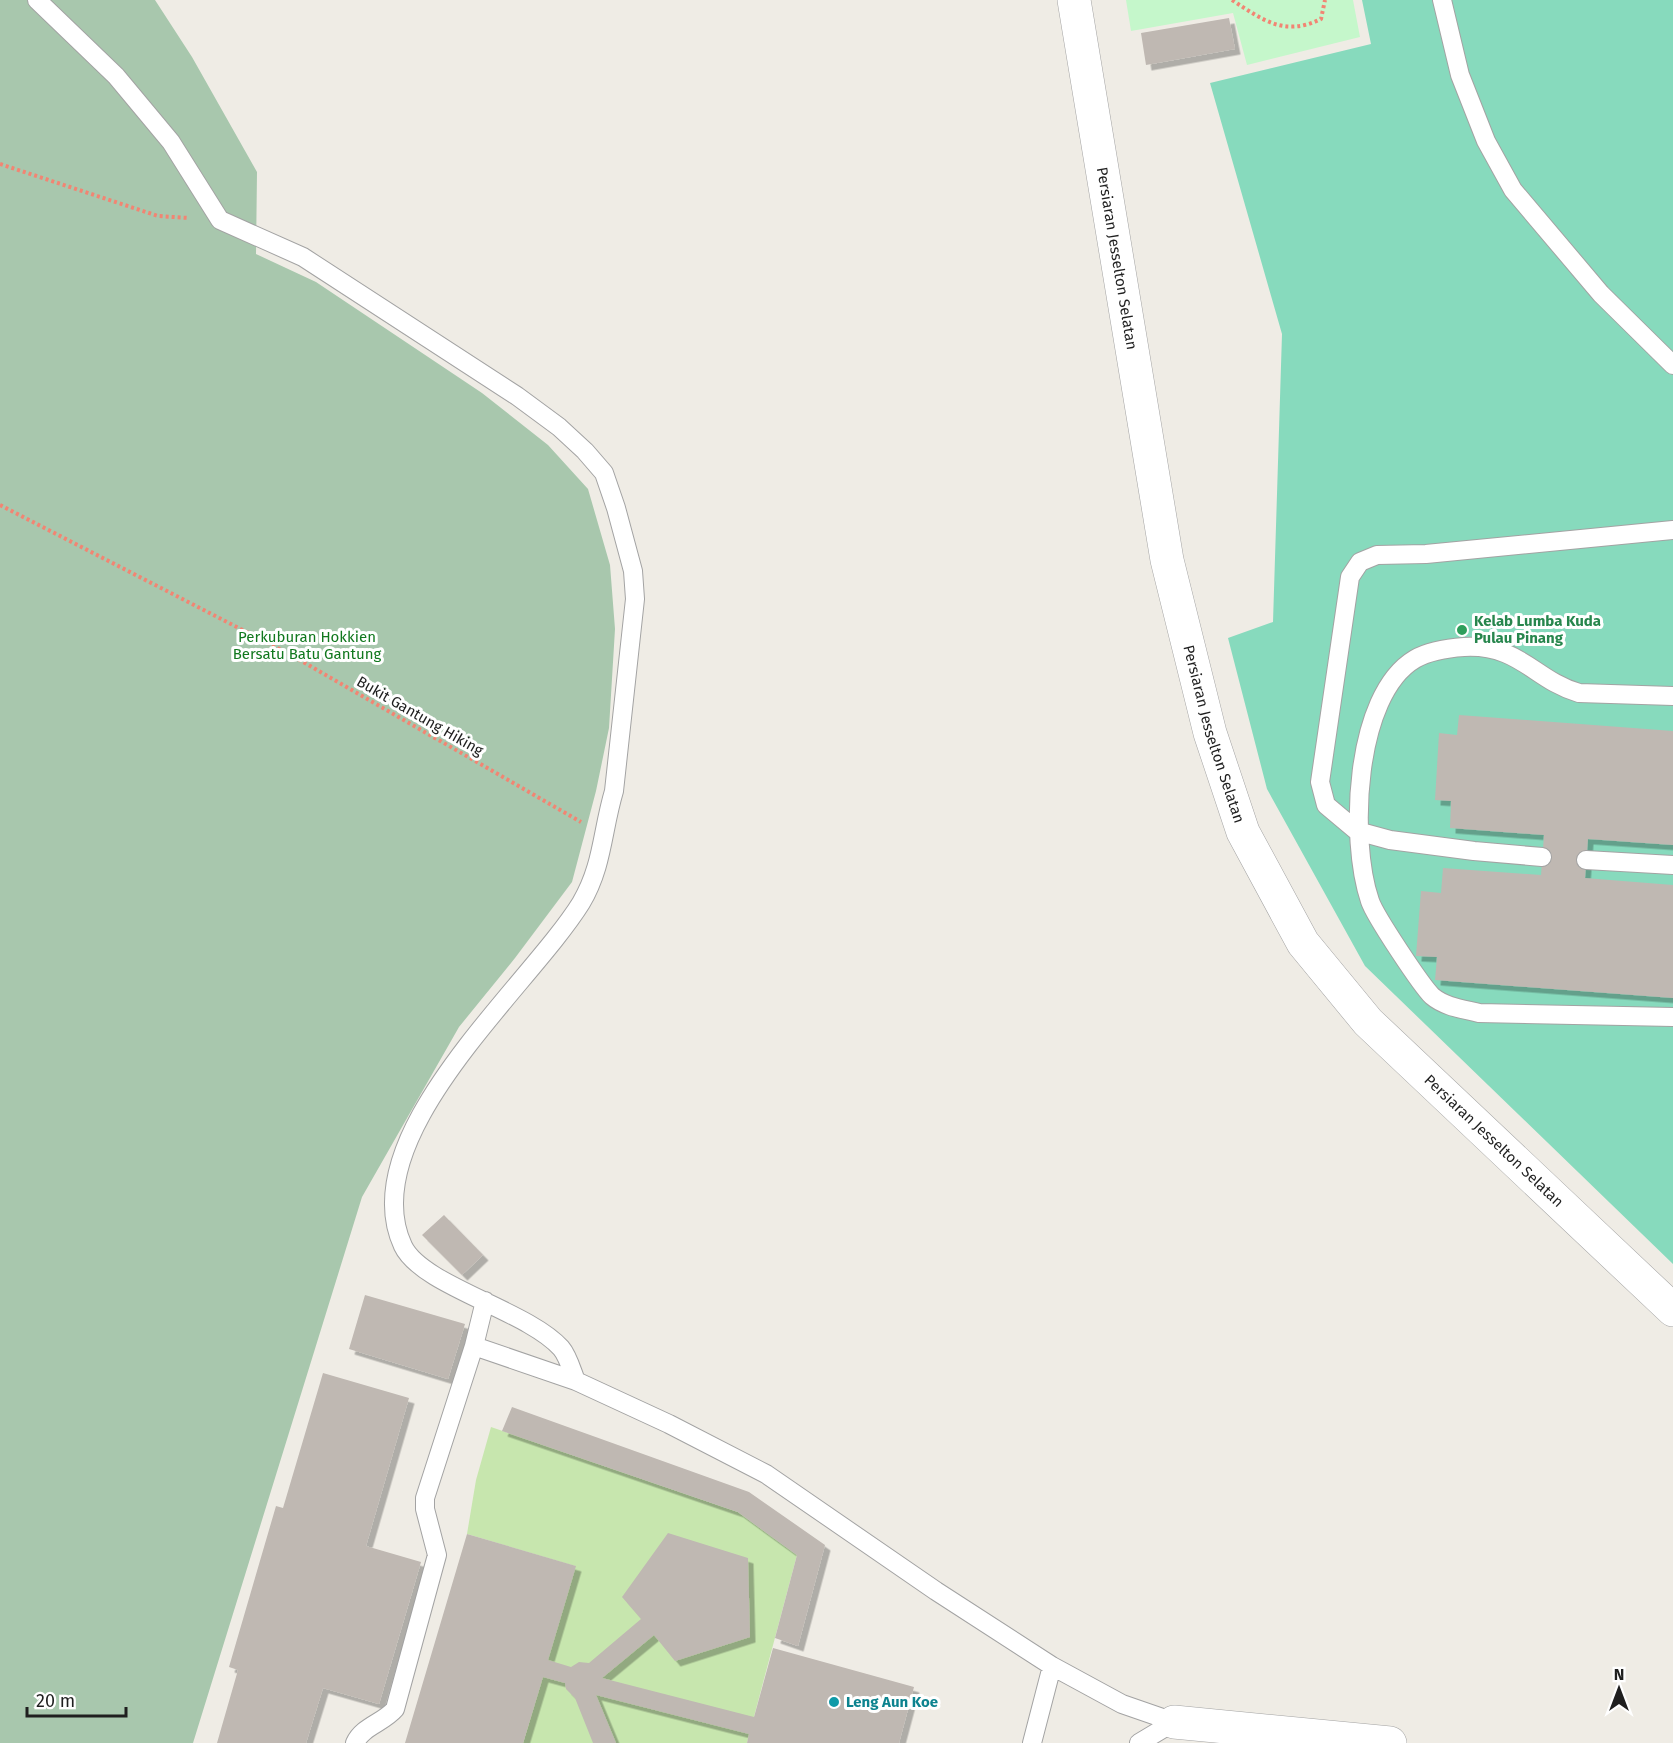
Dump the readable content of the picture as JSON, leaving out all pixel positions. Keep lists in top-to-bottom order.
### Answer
{
  "streets": {
    "street": ["Persiaran Jesselton Selatan"],
    "path": ["Bukit Gantung Hiking"]
  },
  "parks": ["Perkuburan Hokkien Bersatu Batu Gantung"],
  "places": ["Kelab Lumba Kuda Pulau Pinang", "Leng Aun Koe"],
  "scale_bar": "20 m",
  "north": "top"
}
